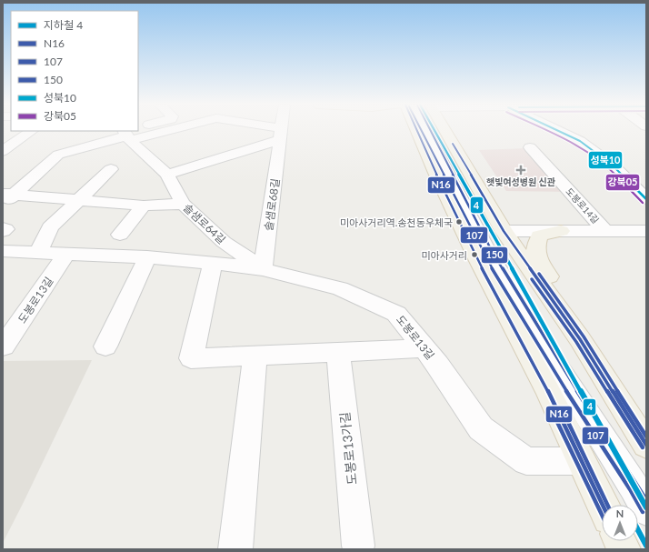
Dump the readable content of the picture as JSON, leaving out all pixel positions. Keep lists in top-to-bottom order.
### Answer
{
  "streets": {
    "street": [
      "솔샘로68길",
      "도봉로14길",
      "솔샘로64길",
      "도봉로13길",
      "도봉로13가길"
    ]
  },
  "crossings": [
    ["솔샘로68길", "솔샘로64길"],
    ["솔샘로68길", "도봉로13길"],
    ["솔샘로64길", "도봉로13길"]
  ],
  "places": {
    "health": ["햇빛여성병원 신관"],
    "other": ["미아사거리역.송천동우체국", "미아사거리"]
  },
  "lines": [
    "metro line 4",
    "transit line N16",
    "transit line 107",
    "transit line 150",
    "transit line 성북10",
    "transit line 강북05"
  ],
  "legend": [
    "지하철 4",
    "N16",
    "107",
    "150",
    "성북10",
    "강북05"
  ],
  "north": "top"
}
